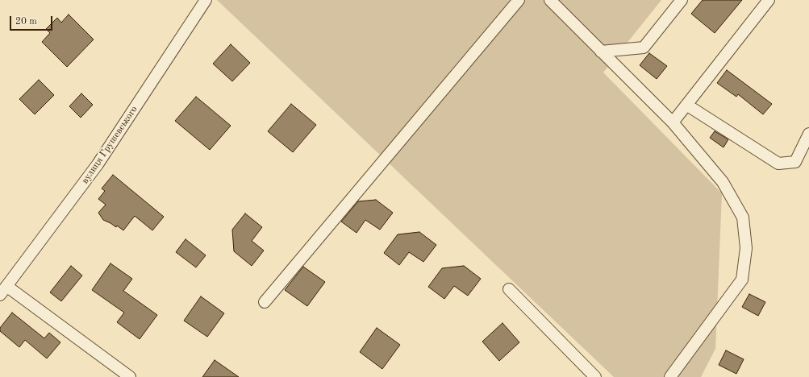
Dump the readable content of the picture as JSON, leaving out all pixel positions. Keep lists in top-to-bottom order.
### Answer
{
  "streets": {
    "street": ["вулиця Грушевського"]
  },
  "scale_bar": "20 m"
}
